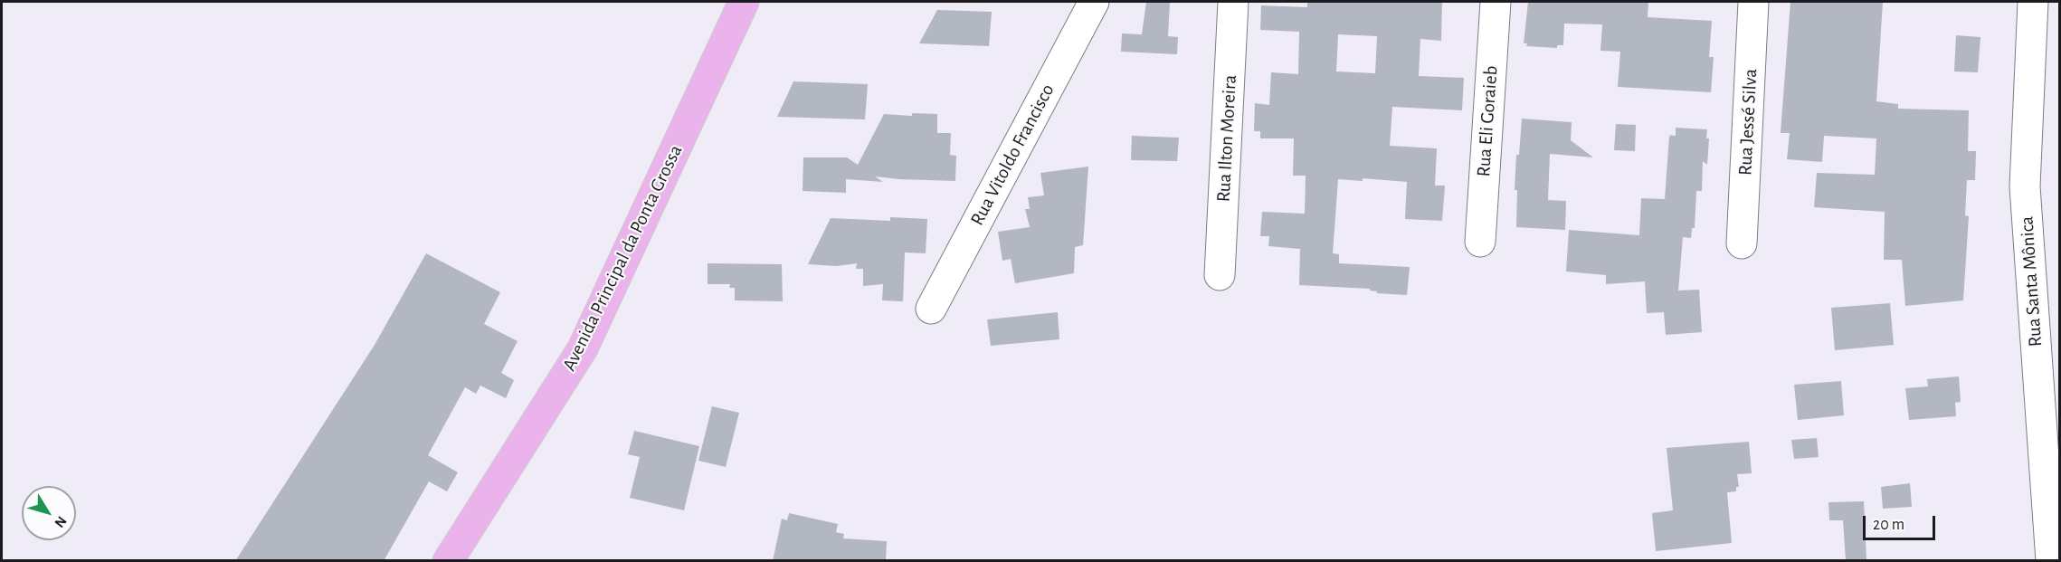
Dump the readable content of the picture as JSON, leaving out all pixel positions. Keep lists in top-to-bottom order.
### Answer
{
  "streets": {
    "main road": ["Avenida Principal da Ponta Grossa"],
    "street": [
      "Rua Eli Goraieb",
      "Rua Jessé Silva",
      "Rua Ilton Moreira",
      "Rua Vitoldo Francisco",
      "Rua Santa Mônica"
    ]
  },
  "scale_bar": "20 m",
  "north": "bottom right"
}
